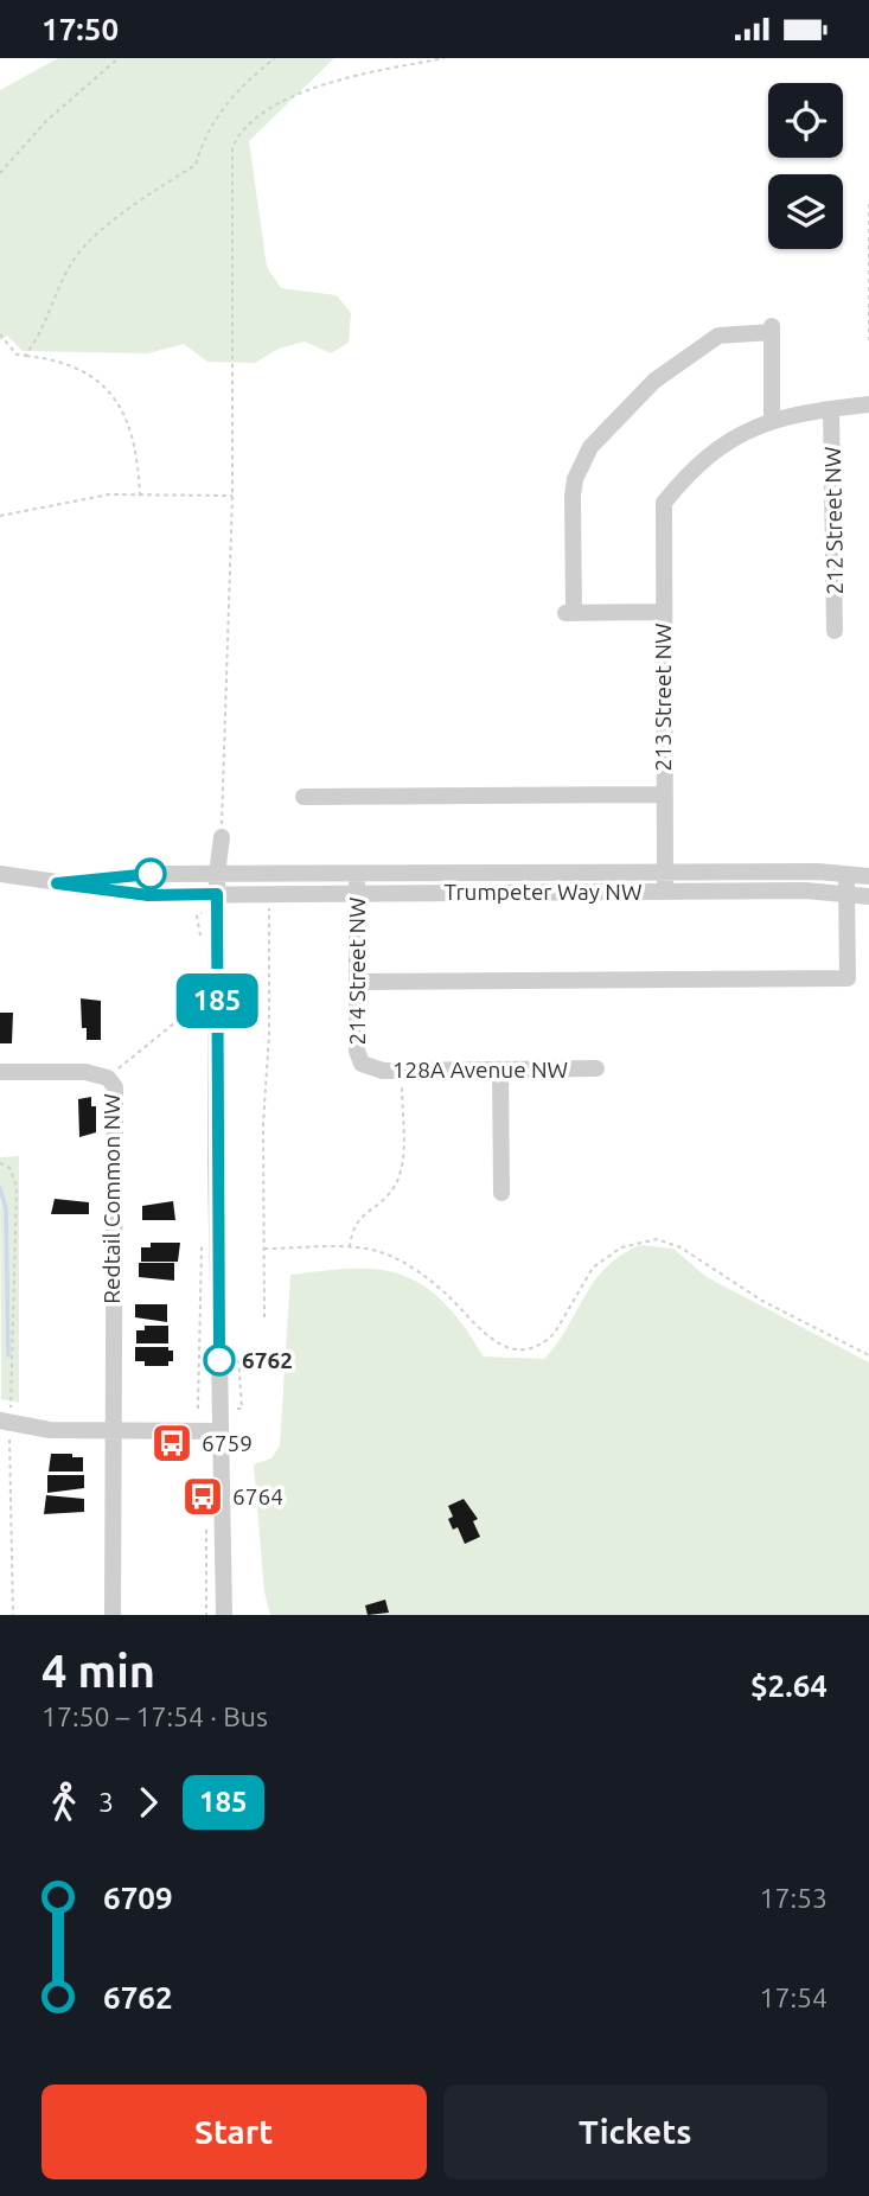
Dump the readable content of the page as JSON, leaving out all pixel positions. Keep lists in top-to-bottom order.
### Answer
{
  "streets": {
    "street": [
      "212 Street NW",
      "213 Street NW",
      "Trumpeter Way NW",
      "214 Street NW",
      "128A Avenue NW",
      "Redtail Common NW"
    ]
  },
  "crossings": [
    ["213 Street NW", "Trumpeter Way NW"],
    ["Trumpeter Way NW", "214 Street NW"],
    ["214 Street NW", "128A Avenue NW"]
  ],
  "places": {
    "other": ["6762"],
    "bus stop": ["6759", "6764"]
  },
  "lines": ["bus line 185"],
  "page": {
    "status": "17:50",
    "on_map": "185",
    "heading": ["4 min", "17:50 – 17:54 · Bus", "$2.64"],
    "legs": ["3", "185"],
    "list": [
      {
        "name": "6709",
        "value": "17:53"
      },
      {
        "name": "6762",
        "value": "17:54"
      }
    ],
    "buttons": ["Start", "Tickets"]
  }
}
